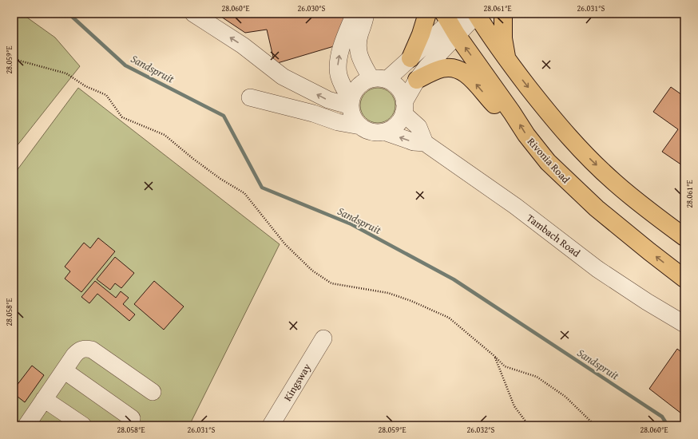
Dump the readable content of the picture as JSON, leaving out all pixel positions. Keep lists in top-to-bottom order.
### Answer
{
  "streets": {
    "main road": ["Rivonia Road"],
    "street": ["Tambach Road", "Kingsway"]
  },
  "water": ["Sandspruit"],
  "coordinates": [
    "28.060°E",
    "26.030°S",
    "28.061°E",
    "26.031°S",
    "28.059°E",
    "28.058°E",
    "26.032°S"
  ]
}
